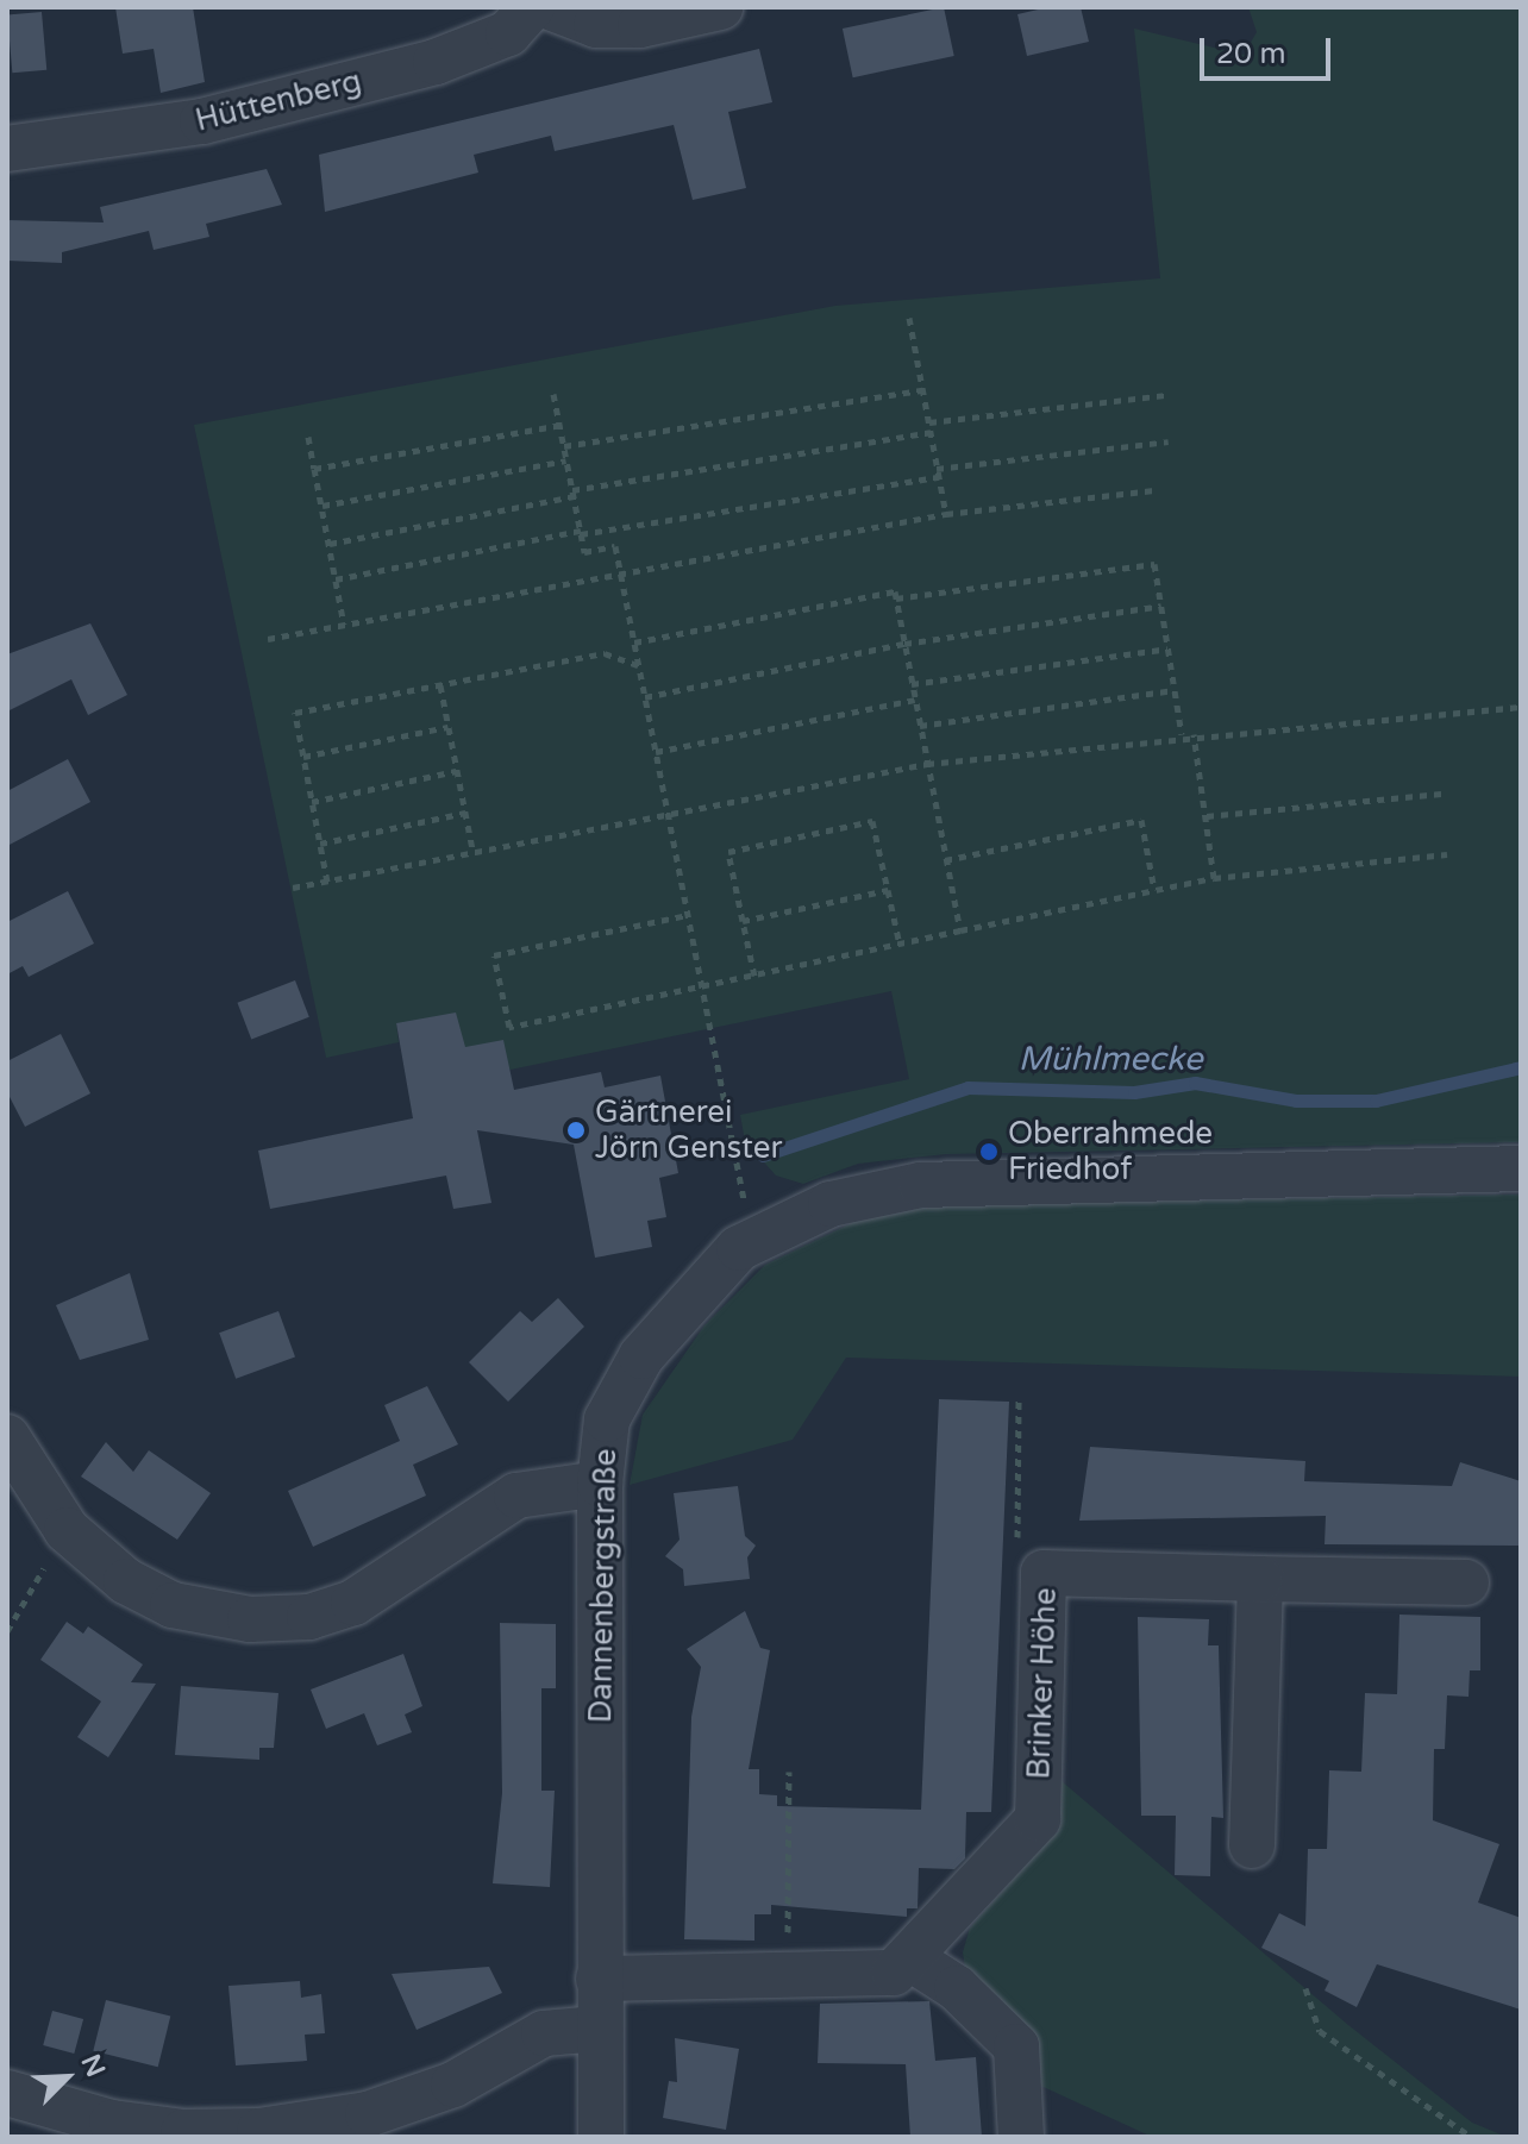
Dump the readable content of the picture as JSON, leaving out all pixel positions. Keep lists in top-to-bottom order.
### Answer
{
  "streets": {
    "street": ["Hüttenberg", "Dannenbergstraße", "Brinker Höhe"]
  },
  "crossings": [
    ["Dannenbergstraße", "Brinker Höhe"]
  ],
  "water": ["Mühlmecke"],
  "places": ["Gärtnerei Jörn Genster", "Oberrahmede Friedhof"],
  "scale_bar": "20 m",
  "north": "top right"
}
